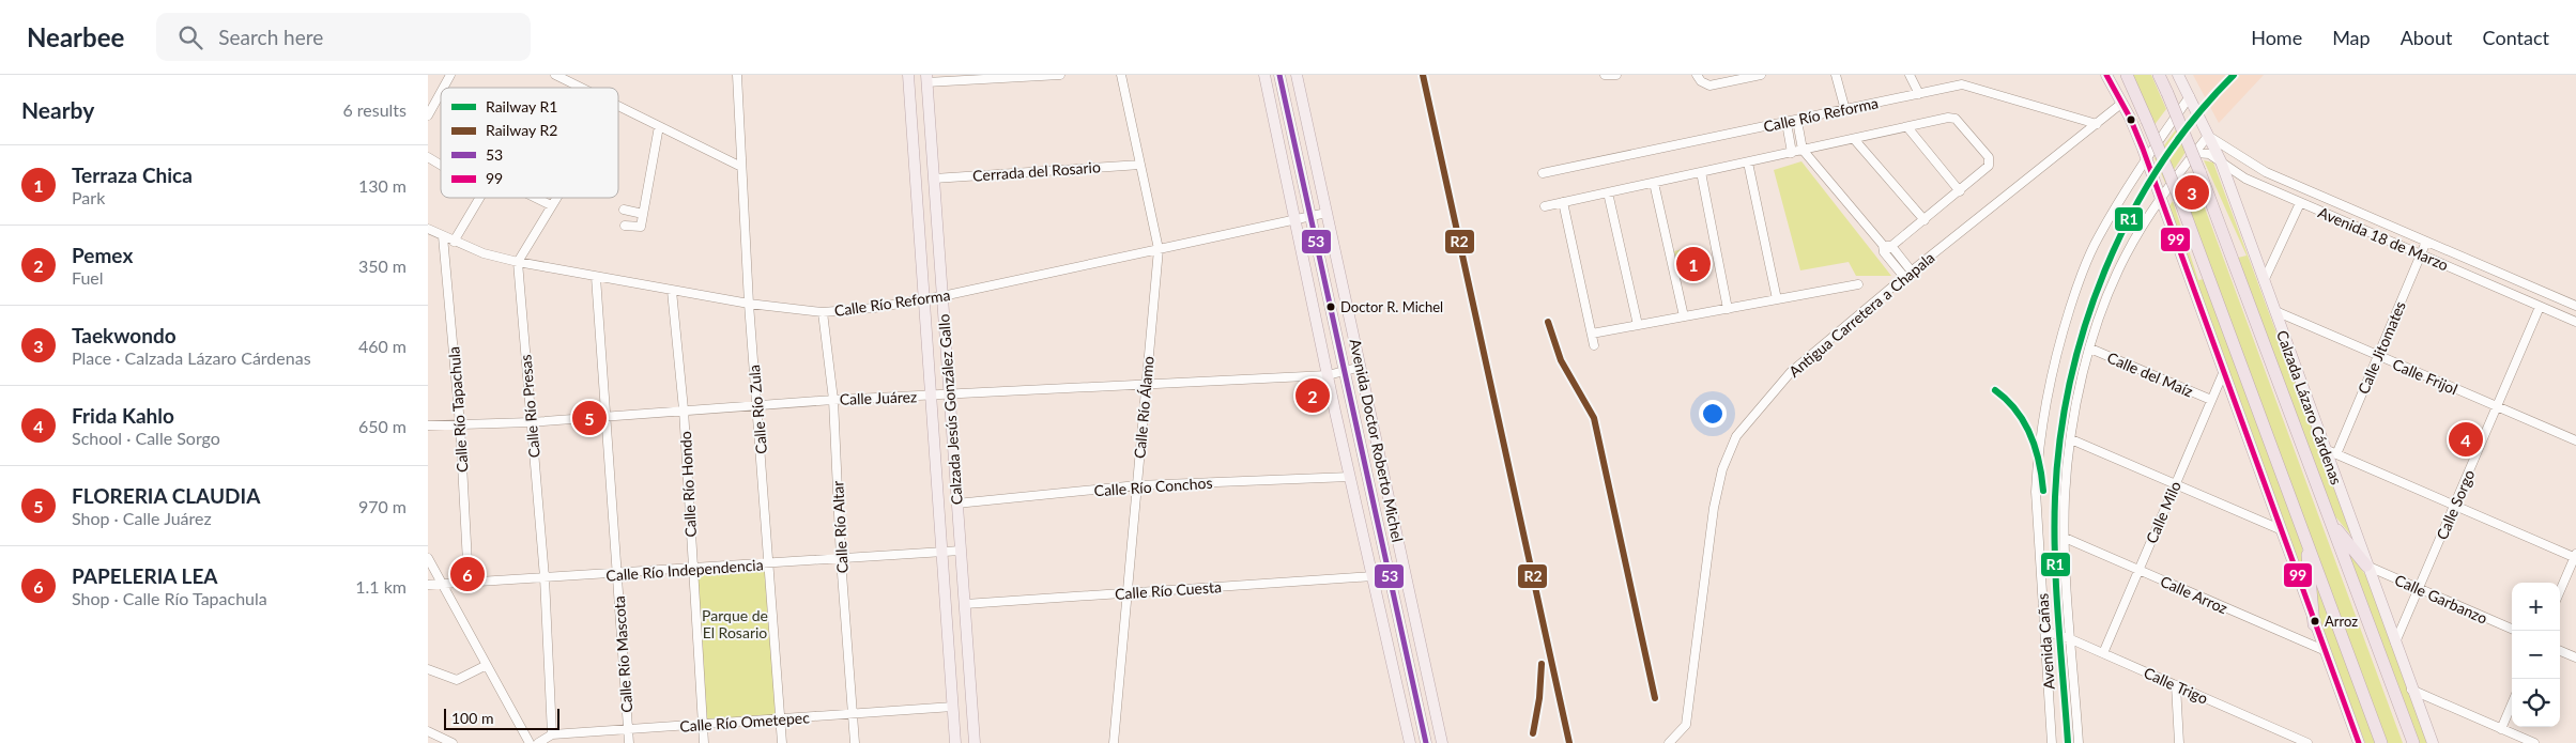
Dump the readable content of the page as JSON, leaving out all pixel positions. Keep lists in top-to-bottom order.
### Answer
{
  "streets": {
    "highway": ["Calzada Lázaro Cárdenas"],
    "main road": ["Calzada Jesús González Gallo", "Avenida Doctor Roberto Michel"],
    "street": [
      "Calle Río Reforma",
      "Cerrada del Rosario",
      "Avenida 18 de Marzo",
      "Antigua Carretera a Chapala",
      "Calle Jitomates",
      "Calle del Maíz",
      "Calle Frijol",
      "Calle Juárez",
      "Calle Río Presas",
      "Calle Río Álamo",
      "Calle Río Tapachula",
      "Calle Río Zula",
      "Calle Río Hondo",
      "Calle Río Conchos",
      "Calle Sorgo",
      "Calle Milo",
      "Calle Río Altar",
      "Calle Río Independencia",
      "Calle Río Cuesta",
      "Calle Arroz",
      "Calle Garbanzo",
      "Avenida Cañas",
      "Calle Río Mascota",
      "Calle Trigo",
      "Calle Río Ometepec"
    ]
  },
  "crossings": [
    ["Calle Río Reforma", "Antigua Carretera a Chapala"],
    ["Calle Río Reforma", "Calle Río Presas"],
    ["Calle Río Reforma", "Calle Río Álamo"],
    ["Calle Río Reforma", "Calle Río Tapachula"],
    ["Calle Río Reforma", "Calle Río Zula"],
    ["Calle Río Reforma", "Calzada Jesús González Gallo"],
    ["Calle Río Reforma", "Avenida Doctor Roberto Michel"],
    ["Calle Río Reforma", "Calle Río Hondo"],
    ["Calle Río Reforma", "Calle Río Altar"],
    ["Calle Río Reforma", "Calle Río Mascota"],
    ["Cerrada del Rosario", "Calle Río Álamo"],
    ["Cerrada del Rosario", "Calzada Jesús González Gallo"],
    ["Avenida 18 de Marzo", "Calle Jitomates"],
    ["Avenida 18 de Marzo", "Calzada Lázaro Cárdenas"],
    ["Avenida 18 de Marzo", "Calle Sorgo"],
    ["Avenida 18 de Marzo", "Avenida Cañas"],
    ["Calle Jitomates", "Calle Frijol"],
    ["Calle del Maíz", "Calle Milo"],
    ["Calle del Maíz", "Avenida Cañas"],
    ["Calle Frijol", "Calzada Lázaro Cárdenas"],
    ["Calle Frijol", "Calle Sorgo"],
    ["Calle Juárez", "Calle Río Presas"],
    ["Calle Juárez", "Calle Río Álamo"],
    ["Calle Juárez", "Calle Río Tapachula"],
    ["Calle Juárez", "Calle Río Zula"],
    ["Calle Juárez", "Calzada Jesús González Gallo"],
    ["Calle Juárez", "Avenida Doctor Roberto Michel"],
    ["Calle Juárez", "Calle Río Hondo"],
    ["Calle Juárez", "Calle Río Altar"],
    ["Calle Juárez", "Calle Río Mascota"],
    ["Calle Río Presas", "Calle Río Independencia"],
    ["Calle Río Presas", "Calle Río Ometepec"],
    ["Calle Río Álamo", "Calle Río Conchos"],
    ["Calle Río Álamo", "Calle Río Cuesta"],
    ["Calzada Lázaro Cárdenas", "Calle Sorgo"],
    ["Calzada Lázaro Cárdenas", "Calle Garbanzo"],
    ["Calzada Lázaro Cárdenas", "Avenida Cañas"],
    ["Calle Río Tapachula", "Calle Río Independencia"],
    ["Calle Río Zula", "Calle Río Independencia"],
    ["Calle Río Zula", "Calle Río Ometepec"],
    ["Calzada Jesús González Gallo", "Calle Río Conchos"],
    ["Calzada Jesús González Gallo", "Calle Río Independencia"],
    ["Calzada Jesús González Gallo", "Calle Río Cuesta"],
    ["Calzada Jesús González Gallo", "Calle Río Ometepec"],
    ["Calle Río Hondo", "Calle Río Independencia"],
    ["Calle Río Hondo", "Calle Río Ometepec"],
    ["Calle Sorgo", "Calle Garbanzo"],
    ["Calle Milo", "Calle Arroz"],
    ["Calle Milo", "Calle Trigo"],
    ["Calle Río Altar", "Calle Río Independencia"],
    ["Calle Río Altar", "Calle Río Ometepec"],
    ["Calle Río Independencia", "Calle Río Mascota"],
    ["Calle Arroz", "Avenida Cañas"],
    ["Avenida Cañas", "Calle Trigo"],
    ["Calle Río Mascota", "Calle Río Ometepec"]
  ],
  "parks": ["Parque de El Rosario"],
  "places": ["Doctor R. Michel", "Arroz"],
  "lines": [
    "rail line R1",
    "rail line R2",
    "transit line 53",
    "transit line 99"
  ],
  "legend": [
    "Railway R1",
    "Railway R2",
    "53",
    "99"
  ],
  "scale_bar": "100 m",
  "page": {
    "header": "Nearbee",
    "search": "Search here",
    "nav": [
      "Home",
      "Map",
      "About",
      "Contact"
    ],
    "heading": ["Nearby", "6 results"],
    "list": [
      {
        "mark": "1",
        "name": "Terraza Chica",
        "note": "Park",
        "value": "130 m"
      },
      {
        "mark": "2",
        "name": "Pemex",
        "note": "Fuel",
        "value": "350 m"
      },
      {
        "mark": "3",
        "name": "Taekwondo",
        "note": "Place · Calzada Lázaro Cárdenas",
        "value": "460 m"
      },
      {
        "mark": "4",
        "name": "Frida Kahlo",
        "note": "School · Calle Sorgo",
        "value": "650 m"
      },
      {
        "mark": "5",
        "name": "FLORERIA CLAUDIA",
        "note": "Shop · Calle Juárez",
        "value": "970 m"
      },
      {
        "mark": "6",
        "name": "PAPELERIA LEA",
        "note": "Shop · Calle Río Tapachula",
        "value": "1.1 km"
      }
    ],
    "pins": [
      "3",
      "1",
      "2",
      "5",
      "4",
      "6"
    ],
    "map_buttons": ["+", "−"],
    "scale": "100 m"
  }
}
